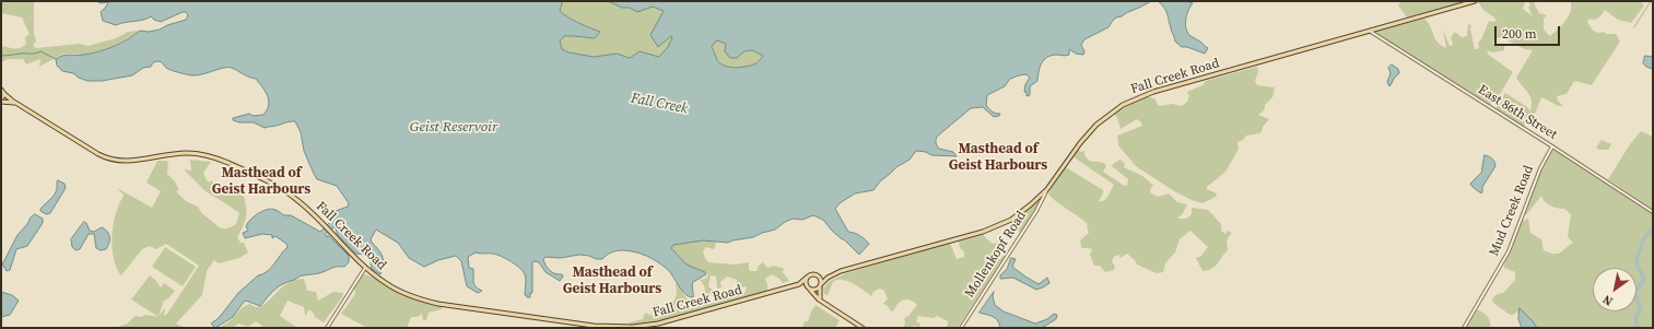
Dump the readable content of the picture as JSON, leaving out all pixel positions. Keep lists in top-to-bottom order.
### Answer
{
  "streets": {
    "main road": ["Fall Creek Road"],
    "street": ["East 86th Street", "Mud Creek Road", "Mollenkopf Road"]
  },
  "crossings": [
    ["Fall Creek Road", "East 86th Street"],
    ["Fall Creek Road", "Mollenkopf Road"],
    ["East 86th Street", "Mud Creek Road"]
  ],
  "districts": ["Masthead of Geist Harbours", "Masthead of Geist Harbours", "Masthead of Geist Harbours"],
  "water": ["Fall Creek", "Geist Reservoir"],
  "scale_bar": "200 m",
  "north": "bottom left"
}
